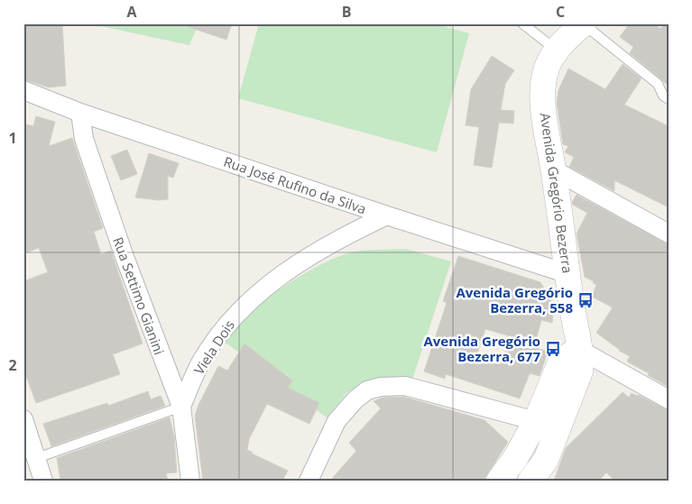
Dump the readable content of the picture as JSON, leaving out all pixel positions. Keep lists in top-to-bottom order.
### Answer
{
  "streets": {
    "street": [
      "Rua José Rufino da Silva",
      "Avenida Gregório Bezerra",
      "Rua Settimo Gianini",
      "Viela Dois"
    ]
  },
  "crossings": [
    ["Rua José Rufino da Silva", "Avenida Gregório Bezerra"],
    ["Rua José Rufino da Silva", "Rua Settimo Gianini"],
    ["Rua José Rufino da Silva", "Viela Dois"],
    ["Rua Settimo Gianini", "Viela Dois"]
  ],
  "places": {
    "bus stop": ["Avenida Gregório Bezerra, 558", "Avenida Gregório Bezerra, 677"]
  },
  "grid": {
    "columns": ["A", "B", "C"],
    "rows": ["1", "2"]
  }
}
